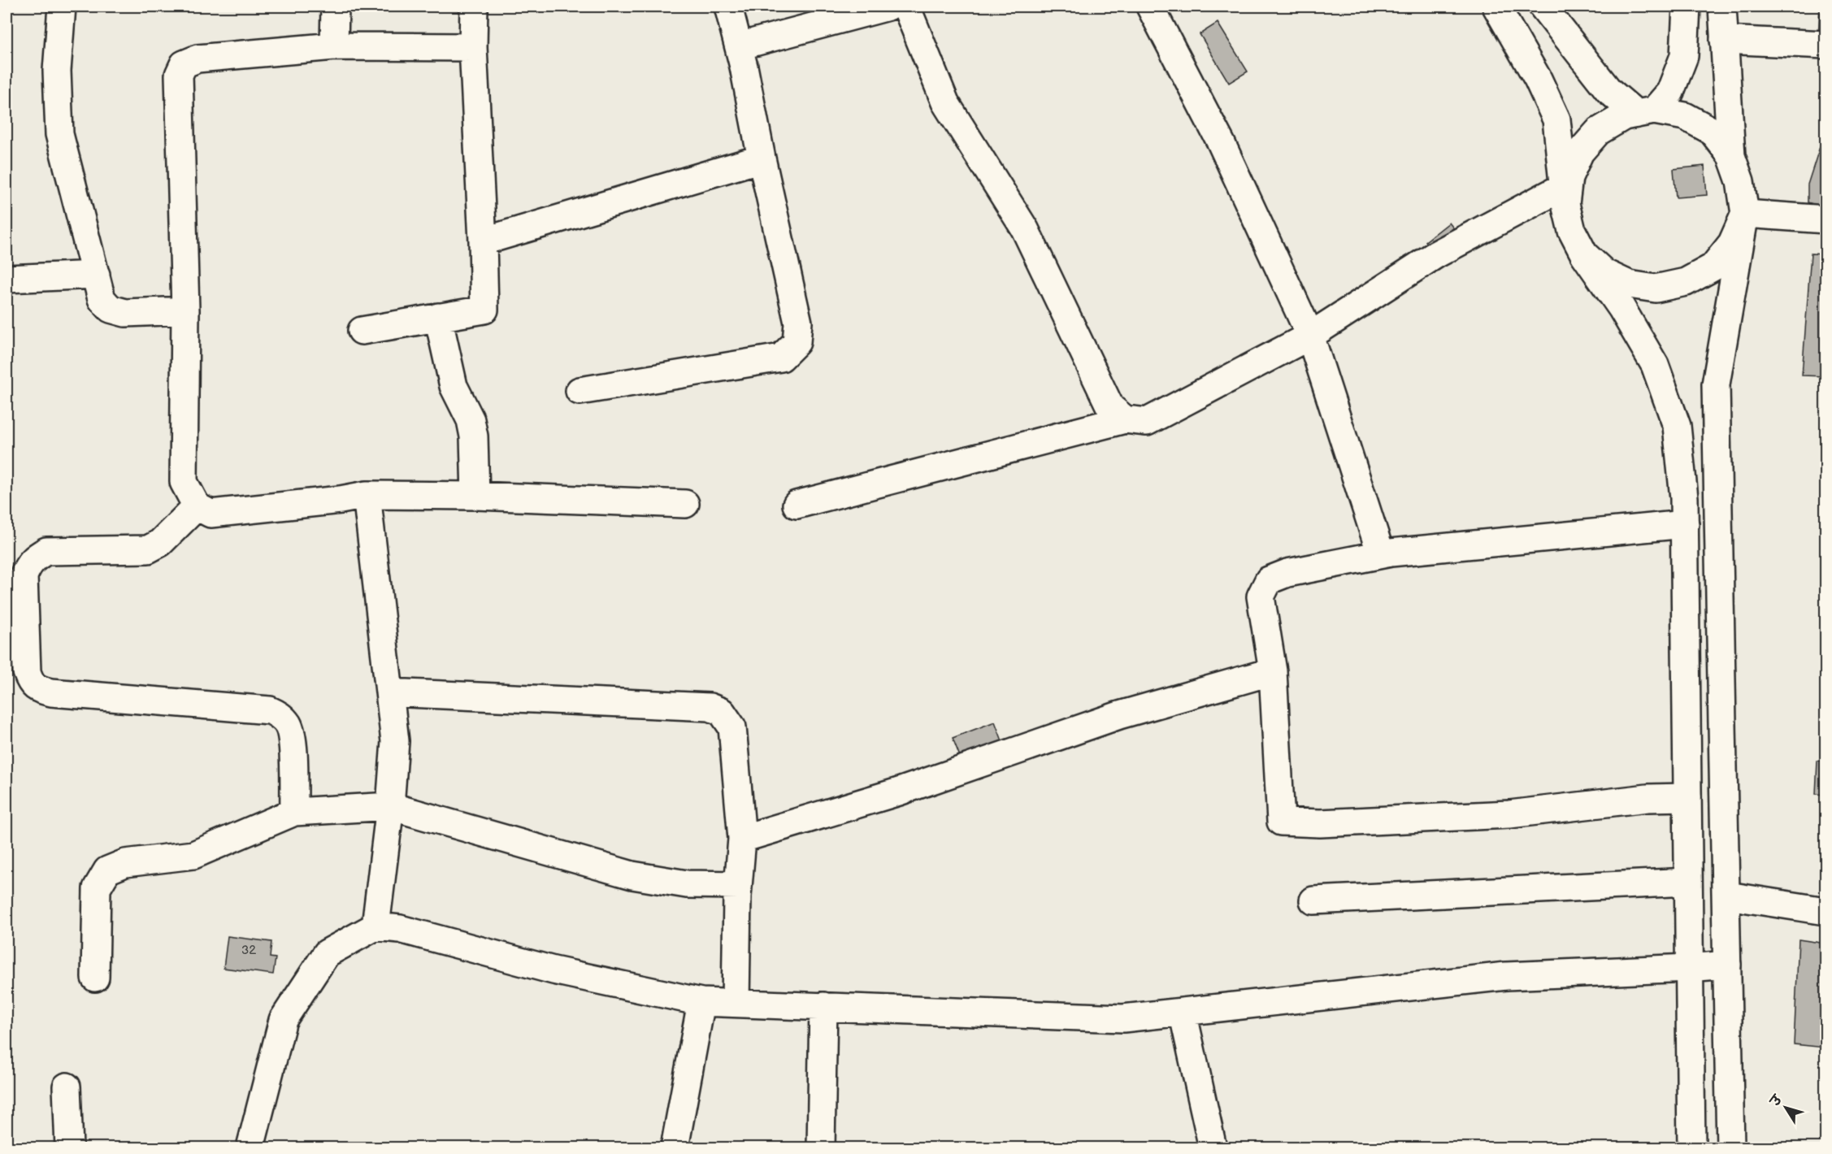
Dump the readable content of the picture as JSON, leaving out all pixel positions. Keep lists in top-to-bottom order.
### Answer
{
  "house_numbers": ["32"],
  "north": "top left"
}
